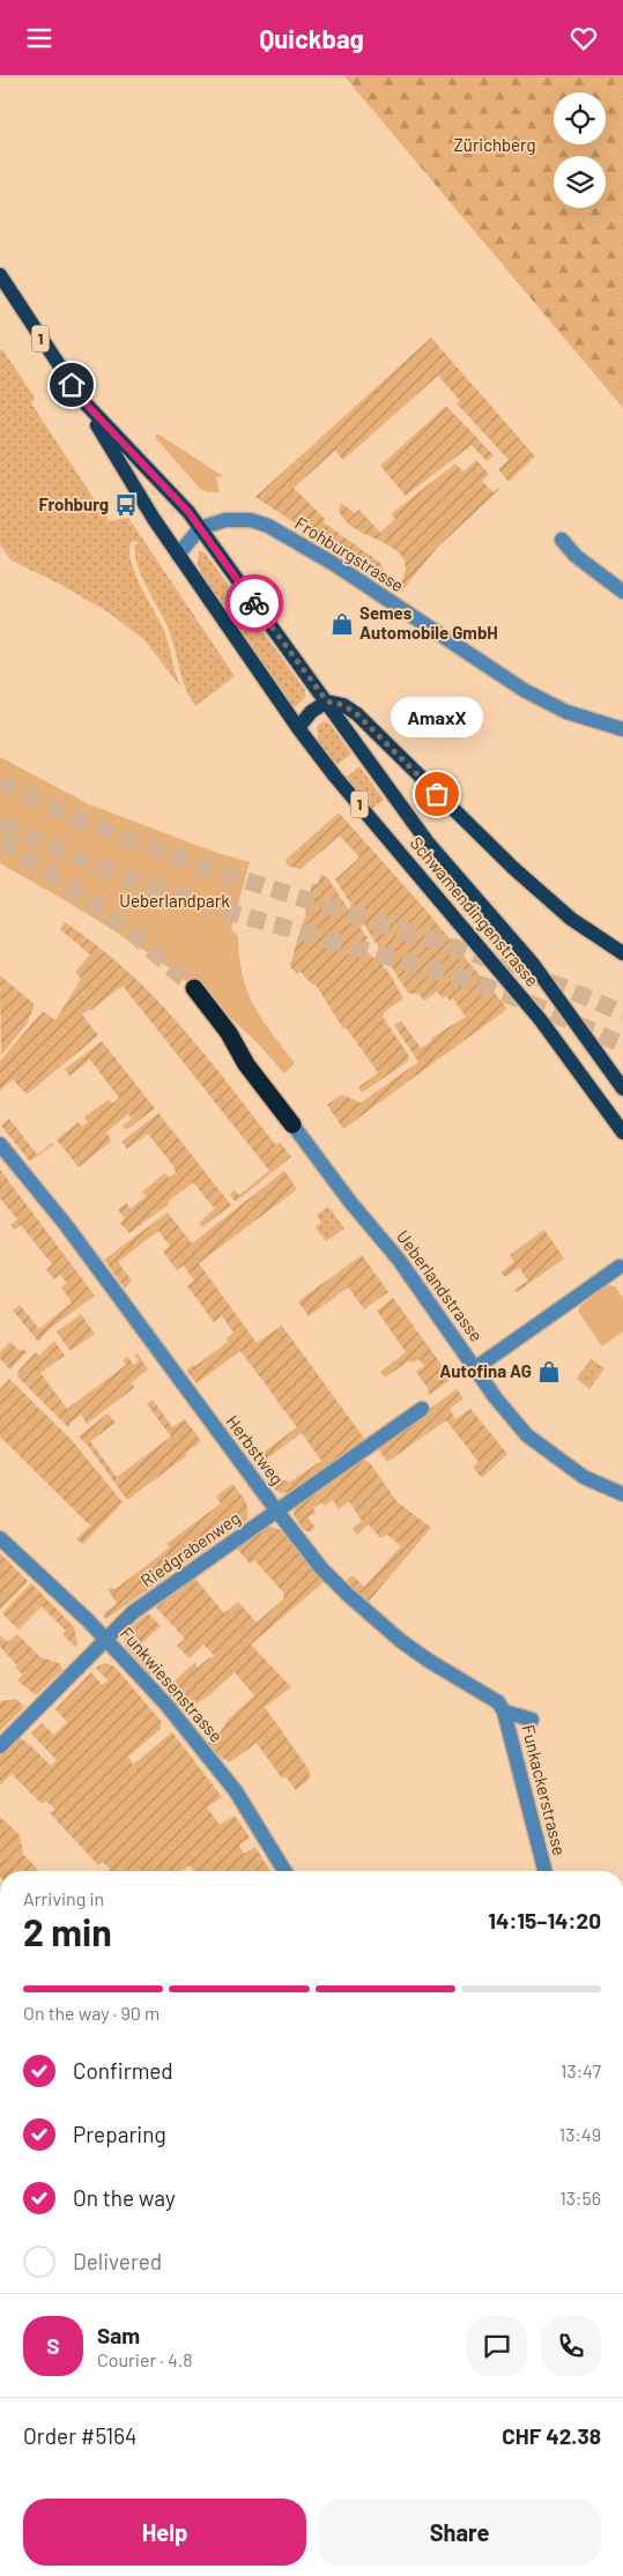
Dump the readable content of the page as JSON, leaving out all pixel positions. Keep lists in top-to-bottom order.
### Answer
{
  "streets": {
    "main road": ["1", "Schwamendingenstrasse"],
    "street": [
      "Frohburgstrasse",
      "Ueberlandstrasse",
      "Herbstweg",
      "Riedgrabenweg",
      "Funkwiesenstrasse",
      "Funkackerstrasse"
    ]
  },
  "crossings": [
    ["1", "Frohburgstrasse"],
    ["1", "Schwamendingenstrasse"],
    ["Herbstweg", "Riedgrabenweg"],
    ["Herbstweg", "Funkackerstrasse"],
    ["Riedgrabenweg", "Funkwiesenstrasse"]
  ],
  "parks": ["Zürichberg", "Ueberlandpark"],
  "places": {
    "bus stop": ["Frohburg"],
    "shop": ["Semes Automobile GmbH", "Autofina AG"],
    "other": ["AmaxX"]
  },
  "page": {
    "header": "Quickbag",
    "bubble": "AmaxX",
    "heading": ["2 min", "Arriving in", "14:15–14:20"],
    "panel": [
      "Sam",
      "Courier · 4.8",
      "Order #5164",
      "CHF 42.38"
    ],
    "bar": "On the way · 90 m",
    "list": [
      ["Confirmed", "13:47"],
      ["Preparing", "13:49"],
      ["On the way", "13:56"],
      "Delivered"
    ],
    "round": "S",
    "buttons": ["Help", "Share"]
  }
}
